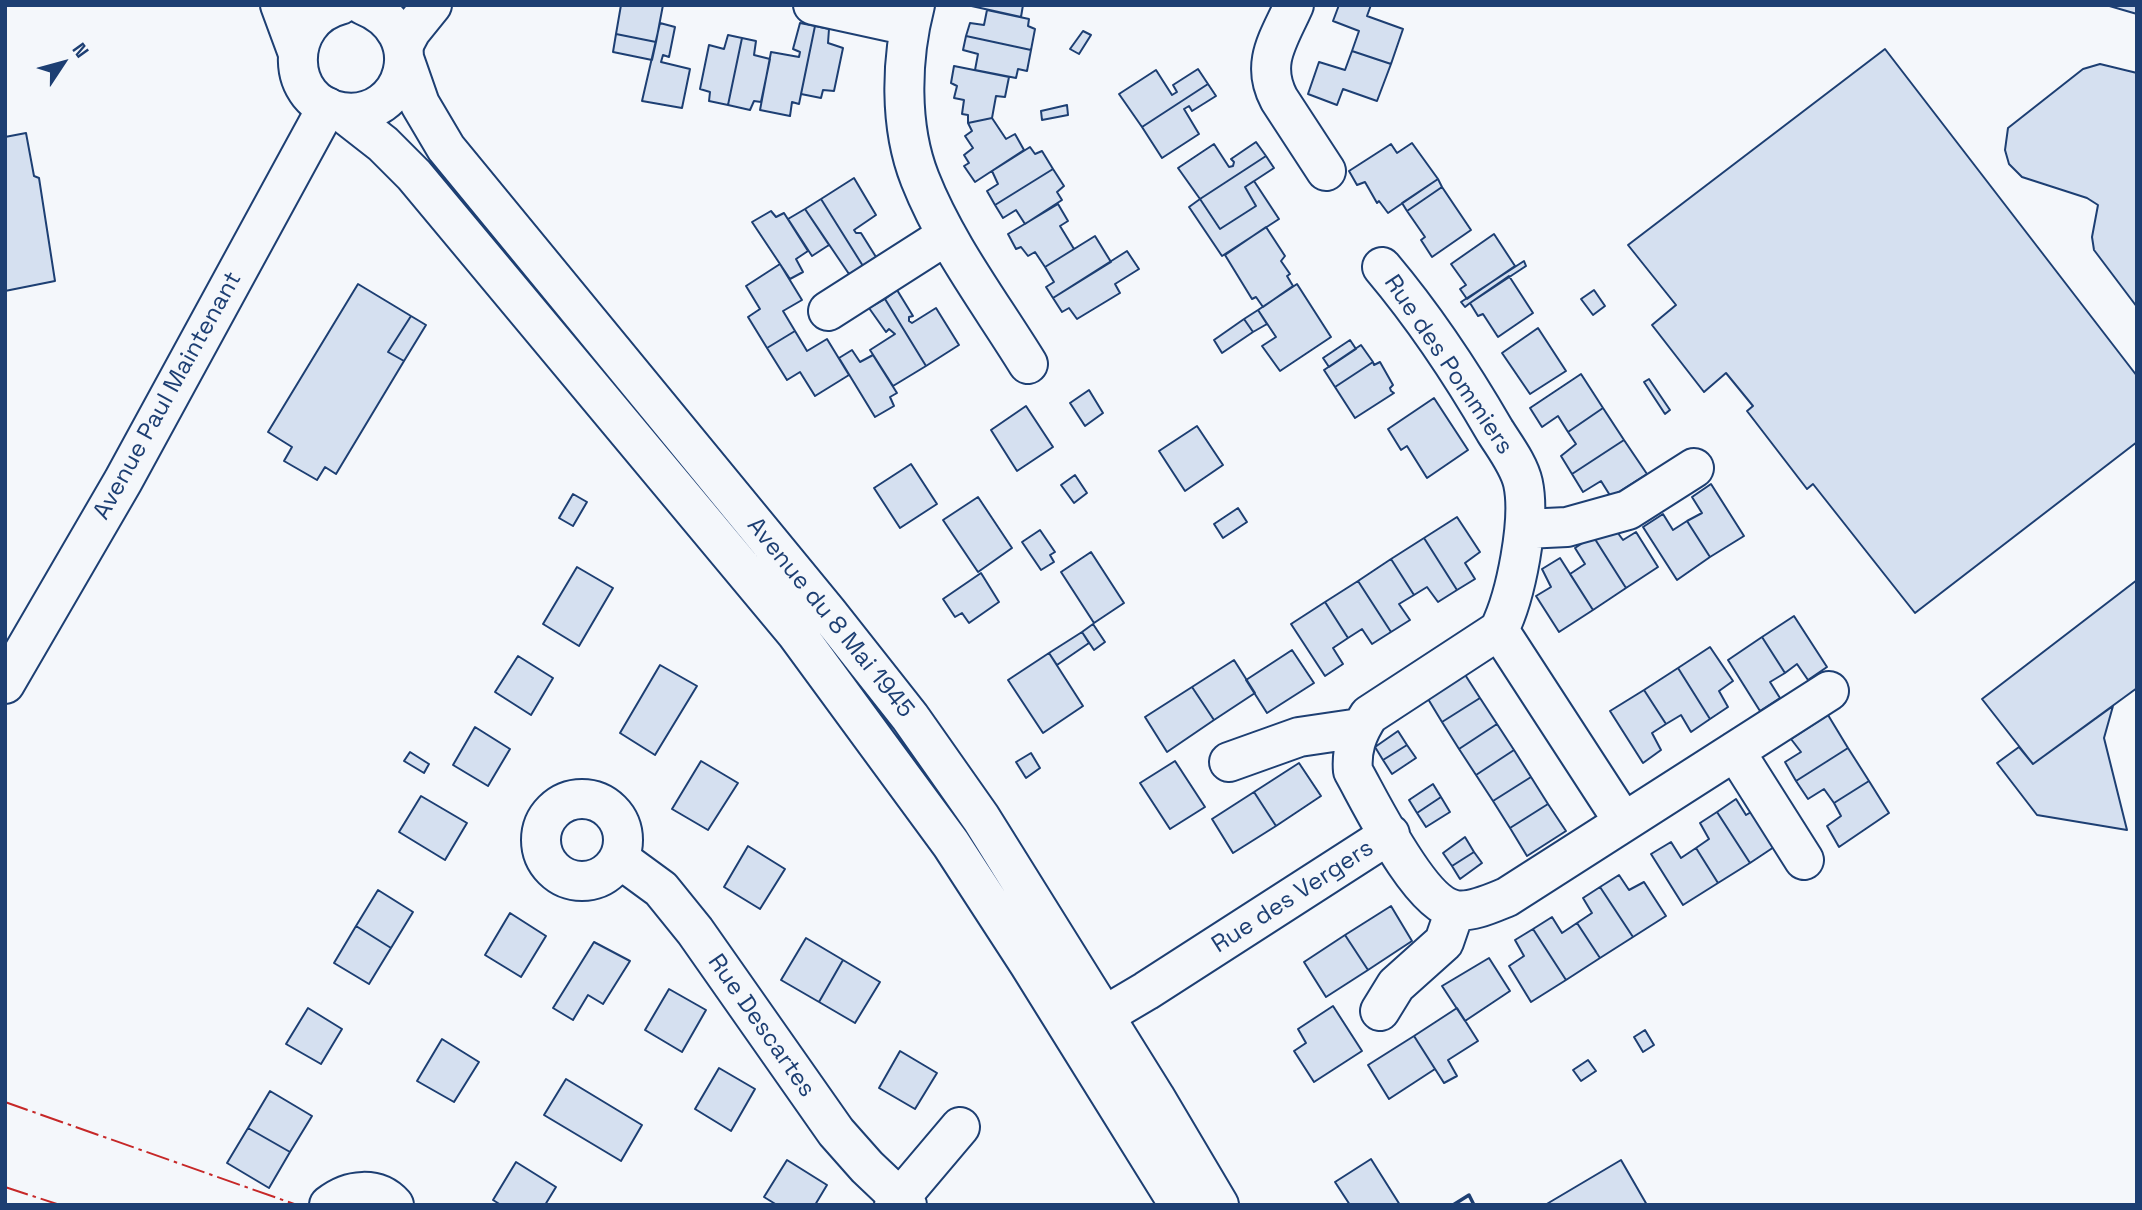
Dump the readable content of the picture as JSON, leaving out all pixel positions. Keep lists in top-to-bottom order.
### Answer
{
  "streets": {
    "street": [
      "Rue des Pommiers",
      "Avenue Paul Maintenant",
      "Avenue du 8 Mai 1945",
      "Rue des Vergers",
      "Rue Descartes"
    ]
  },
  "crossings": [
    ["Avenue Paul Maintenant", "Avenue du 8 Mai 1945"],
    ["Avenue du 8 Mai 1945", "Rue des Vergers"]
  ],
  "north": "top right"
}
